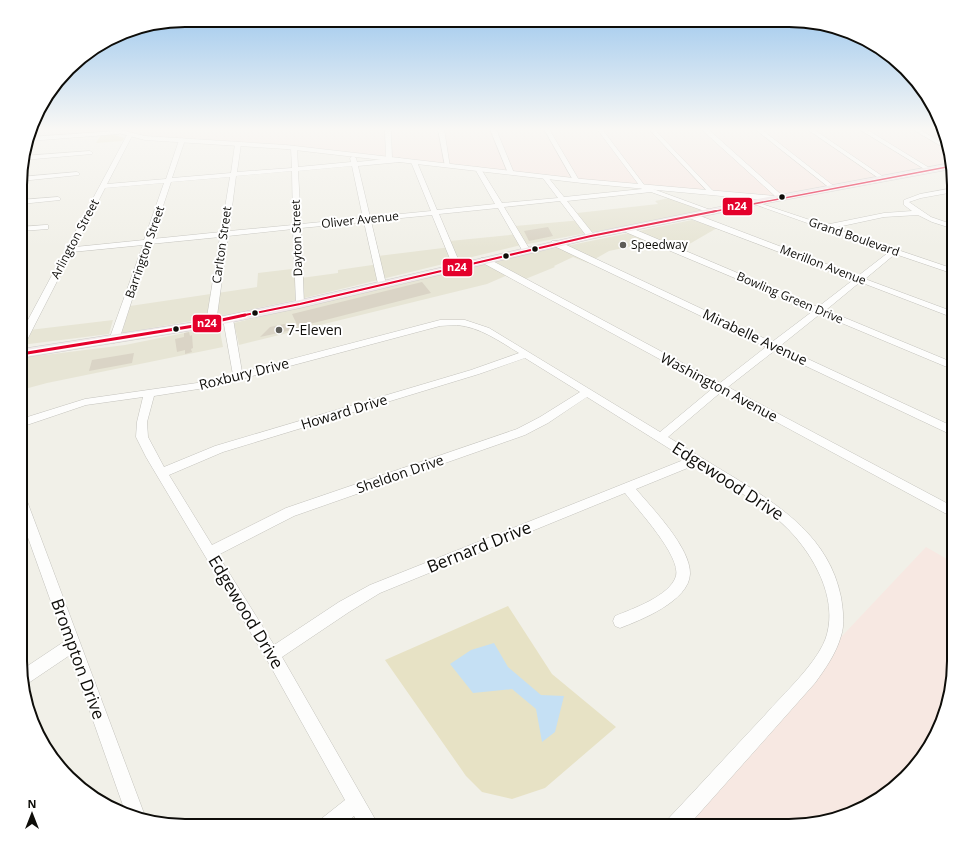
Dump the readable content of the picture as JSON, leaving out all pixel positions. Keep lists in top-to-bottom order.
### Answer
{
  "streets": {
    "street": [
      "Oliver Avenue",
      "Grand Boulevard",
      "Dayton Street",
      "Arlington Street",
      "Carlton Street",
      "Barrington Street",
      "Merillon Avenue",
      "Bowling Green Drive",
      "Mirabelle Avenue",
      "Roxbury Drive",
      "Washington Avenue",
      "Howard Drive",
      "Sheldon Drive",
      "Edgewood Drive",
      "Bernard Drive",
      "Brompton Drive"
    ]
  },
  "crossings": [
    ["Oliver Avenue", "Dayton Street"],
    ["Oliver Avenue", "Arlington Street"],
    ["Oliver Avenue", "Carlton Street"],
    ["Oliver Avenue", "Barrington Street"],
    ["Roxbury Drive", "Edgewood Drive"],
    ["Howard Drive", "Edgewood Drive"],
    ["Sheldon Drive", "Edgewood Drive"],
    ["Edgewood Drive", "Bernard Drive"]
  ],
  "places": ["Speedway", "7-Eleven"],
  "lines": ["transit line n24"],
  "north": "top"
}
